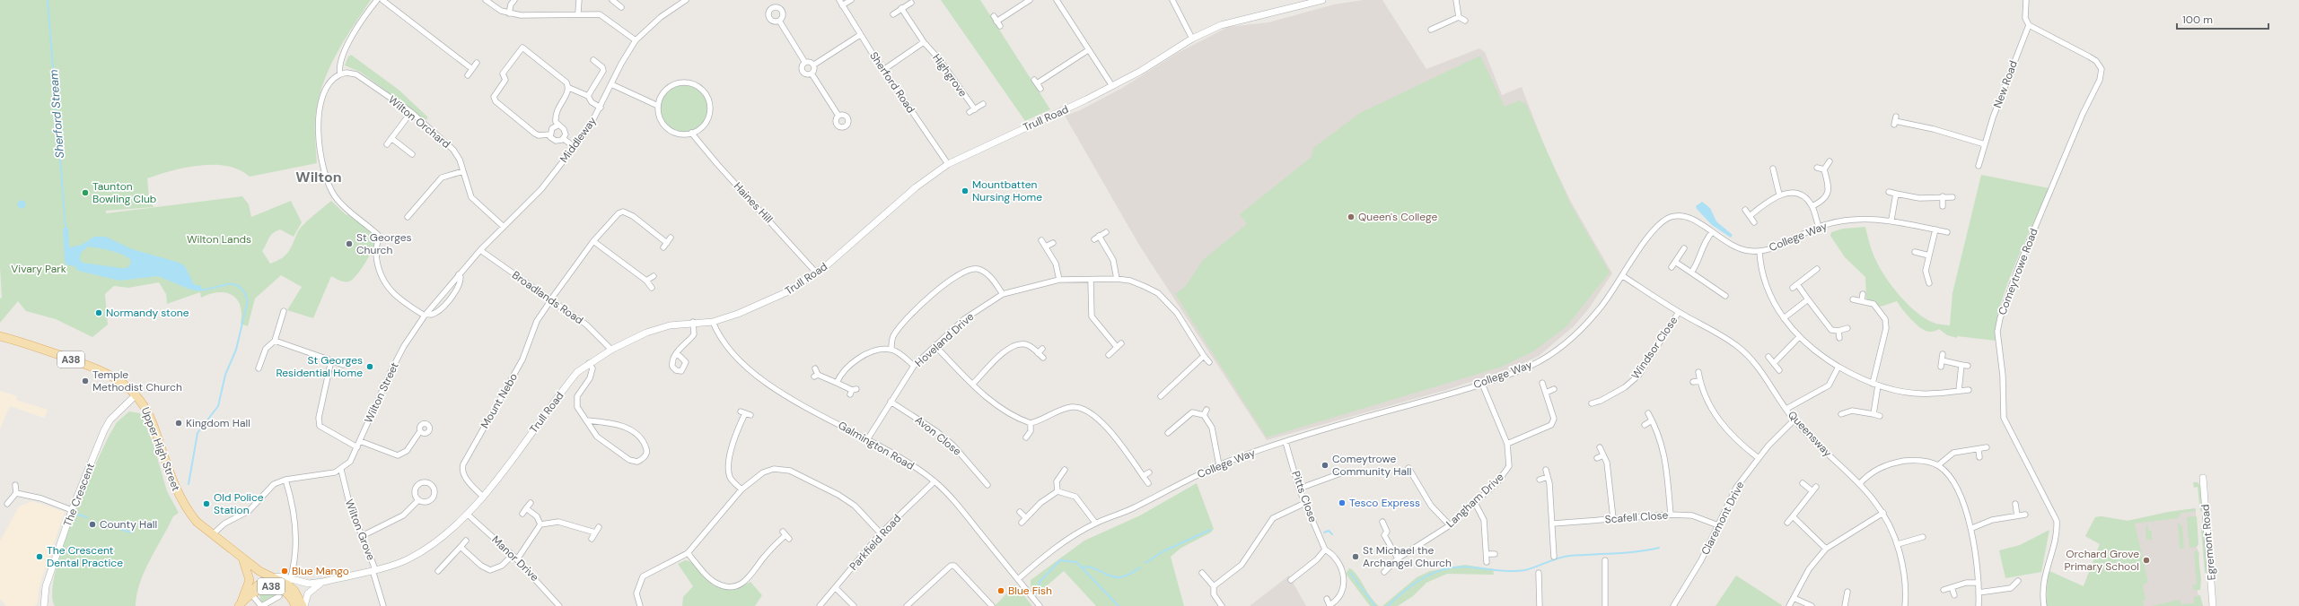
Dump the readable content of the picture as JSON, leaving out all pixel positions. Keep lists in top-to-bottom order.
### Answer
{
  "streets": {
    "main road": ["A38", "Upper High Street"],
    "street": [
      "Highgrove",
      "Sherford Road",
      "New Road",
      "Trull Road",
      "Wilton Orchard",
      "Middleway",
      "Haines Hill",
      "College Way",
      "Comeytrowe Road",
      "Broadlands Road",
      "Hoveland Drive",
      "Windsor Close",
      "Wilton Street",
      "Mount Nebo",
      "Queensway",
      "Avon Close",
      "Galmington Road",
      "The Crescent",
      "Pitts Close",
      "Langham Drive",
      "Scafell Close",
      "Claremont Drive",
      "Wilton Grove",
      "Parkfield Road",
      "Egremont Road",
      "Manor Drive"
    ]
  },
  "crossings": [
    ["Sherford Road", "Trull Road"],
    ["New Road", "Comeytrowe Road"],
    ["Trull Road", "Haines Hill"],
    ["Trull Road", "Broadlands Road"],
    ["Trull Road", "A38"],
    ["Trull Road", "Mount Nebo"],
    ["Trull Road", "Galmington Road"],
    ["Trull Road", "Wilton Grove"],
    ["Trull Road", "Manor Drive"],
    ["Wilton Orchard", "Middleway"],
    ["Middleway", "Broadlands Road"],
    ["Middleway", "Wilton Street"],
    ["College Way", "Queensway"],
    ["College Way", "Galmington Road"],
    ["College Way", "Pitts Close"],
    ["College Way", "Langham Drive"],
    ["Broadlands Road", "Mount Nebo"],
    ["Hoveland Drive", "Avon Close"],
    ["Hoveland Drive", "Galmington Road"],
    ["Windsor Close", "Queensway"],
    ["A38", "Upper High Street"],
    ["Wilton Street", "Wilton Grove"],
    ["Queensway", "Claremont Drive"],
    ["Galmington Road", "Parkfield Road"],
    ["Upper High Street", "The Crescent"],
    ["Scafell Close", "Claremont Drive"]
  ],
  "districts": ["Wilton"],
  "water": ["Sherford Stream"],
  "parks": ["Wilton Lands", "Vivary Park"],
  "places": [
    "Mountbatten Nursing Home",
    "Taunton Bowling Club",
    "Queen's College",
    "St Georges Church",
    "Normandy stone",
    "St Georges Residential Home",
    "Temple Methodist Church",
    "Kingdom Hall",
    "Comeytrowe Community Hall",
    "Tesco Express",
    "Old Police Station",
    "County Hall",
    "The Crescent Dental Practice",
    "St Michael the Archangel Church",
    "Orchard Grove Primary School",
    "Blue Mango",
    "Blue Fish"
  ],
  "scale_bar": "100 m"
}
